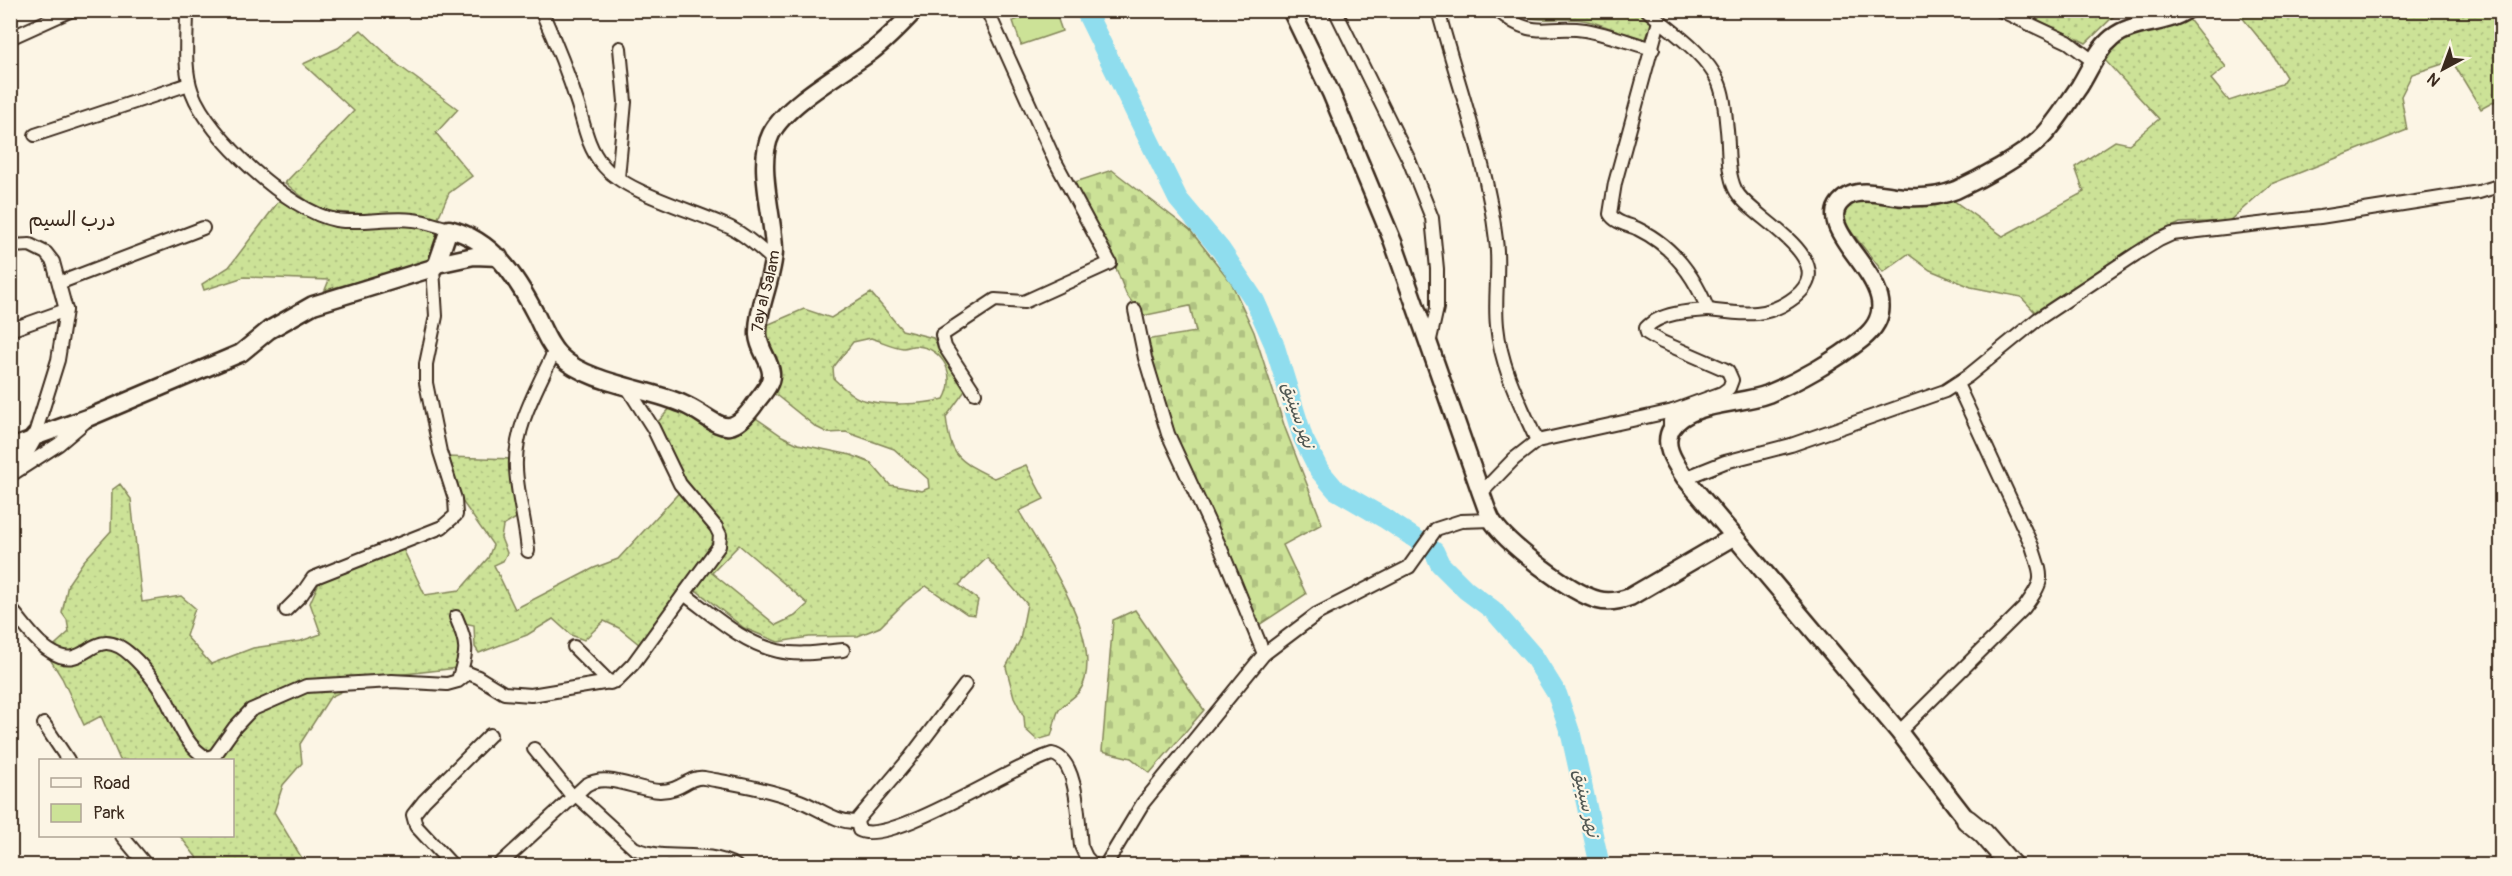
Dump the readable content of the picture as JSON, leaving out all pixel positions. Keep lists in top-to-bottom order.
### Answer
{
  "streets": {
    "street": ["7ay al Salam"]
  },
  "districts": ["درب السيم"],
  "water": ["نهر سينيق"],
  "legend": ["Road", "Park"],
  "north": "bottom left"
}
